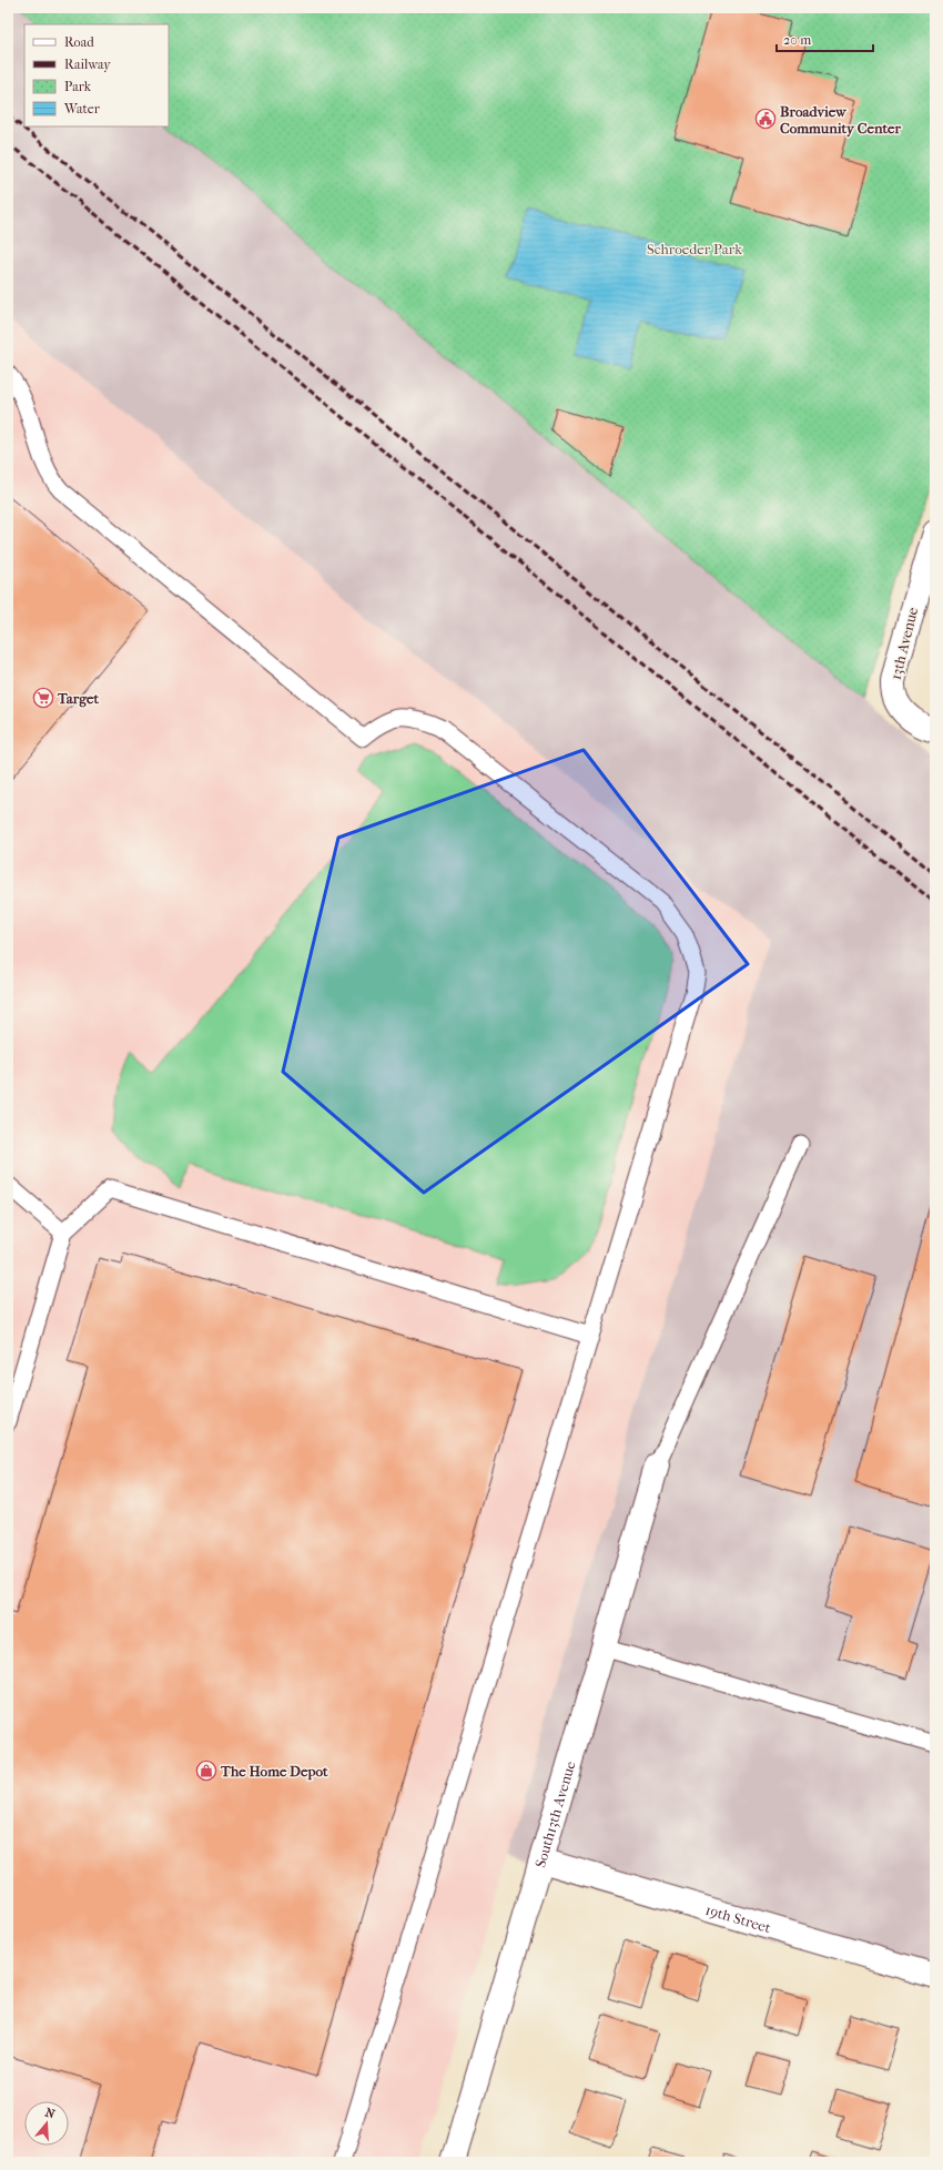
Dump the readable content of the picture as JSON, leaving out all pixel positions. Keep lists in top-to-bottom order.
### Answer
{
  "streets": {
    "street": ["13th Avenue", "South13th Avenue", "19th Street"]
  },
  "crossings": [
    ["South13th Avenue", "19th Street"]
  ],
  "parks": ["Schroeder Park"],
  "places": {
    "public building": ["Broadview Community Center"],
    "supermarket": ["Target"],
    "shop": ["The Home Depot"]
  },
  "legend": [
    "Road",
    "Railway",
    "Park",
    "Water"
  ],
  "scale_bar": "20 m",
  "north": "top"
}
